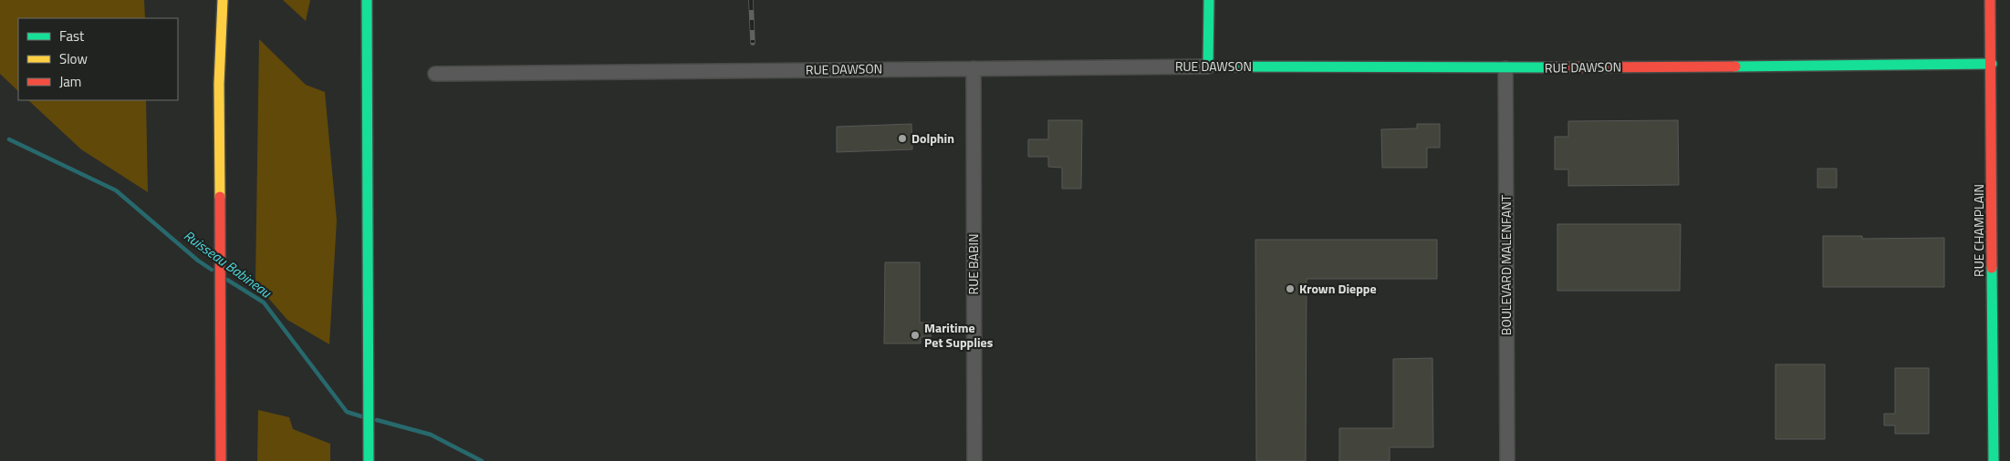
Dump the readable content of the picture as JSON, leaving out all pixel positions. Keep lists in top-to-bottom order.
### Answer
{
  "streets": {
    "main road": ["RUE DAWSON", "RUE CHAMPLAIN"],
    "street": ["RUE BABIN", "BOULEVARD MALENFANT"]
  },
  "crossings": [
    ["RUE DAWSON", "RUE CHAMPLAIN"],
    ["RUE DAWSON", "RUE BABIN"],
    ["RUE DAWSON", "BOULEVARD MALENFANT"]
  ],
  "water": ["Ruisseau Babineau"],
  "places": ["Dolphin", "Krown Dieppe", "Maritime Pet Supplies"],
  "legend": ["Fast", "Slow", "Jam"]
}
